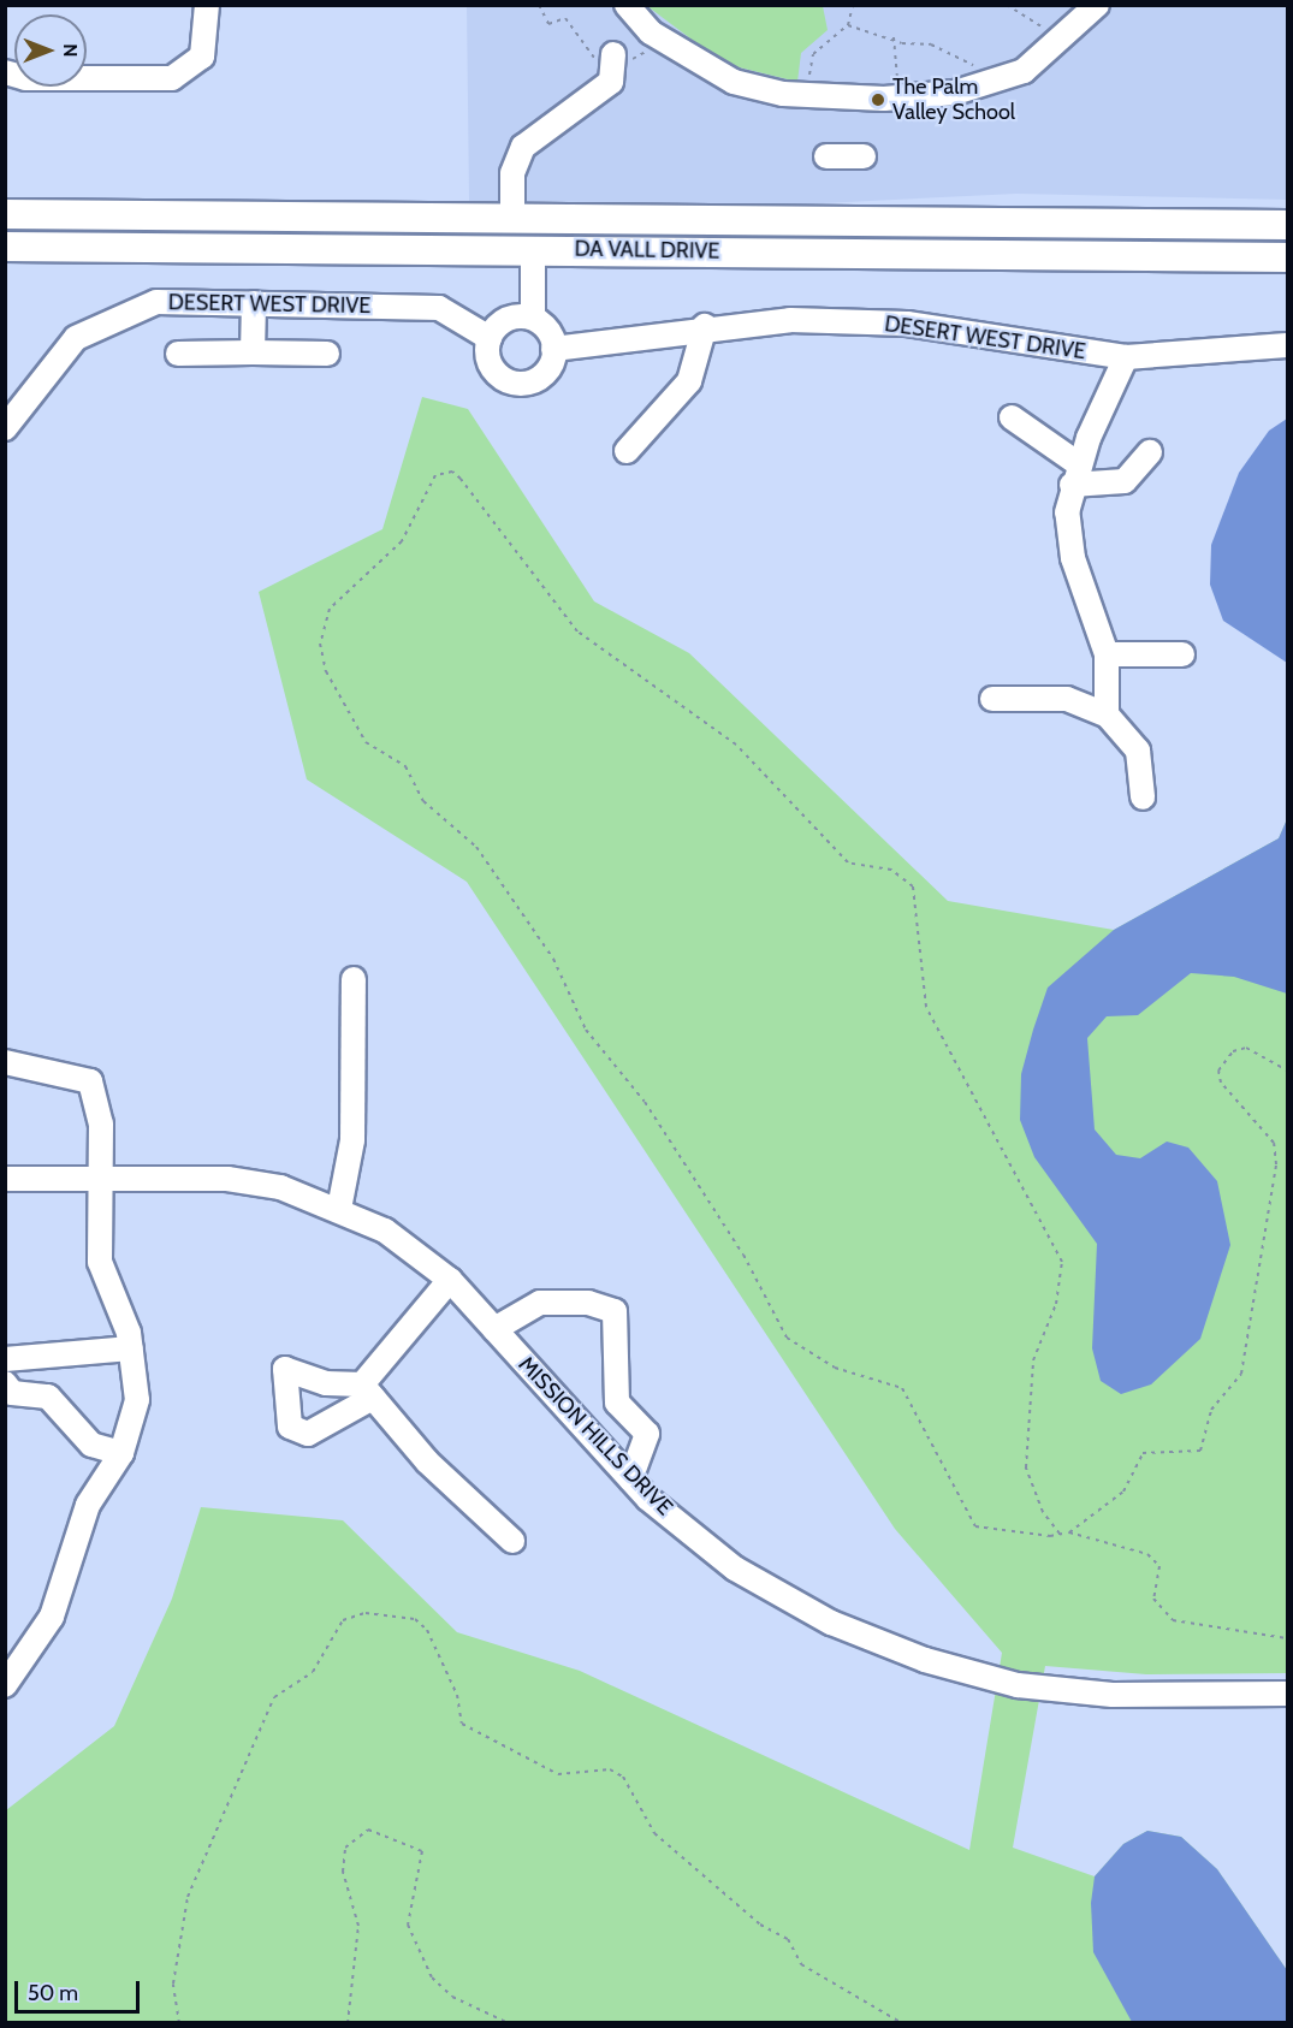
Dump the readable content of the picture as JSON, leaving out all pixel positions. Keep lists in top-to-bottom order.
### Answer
{
  "streets": {
    "main road": ["DA VALL DRIVE"],
    "street": ["DESERT WEST DRIVE", "MISSION HILLS DRIVE"]
  },
  "places": ["The Palm Valley School"],
  "scale_bar": "50 m",
  "north": "right"
}
